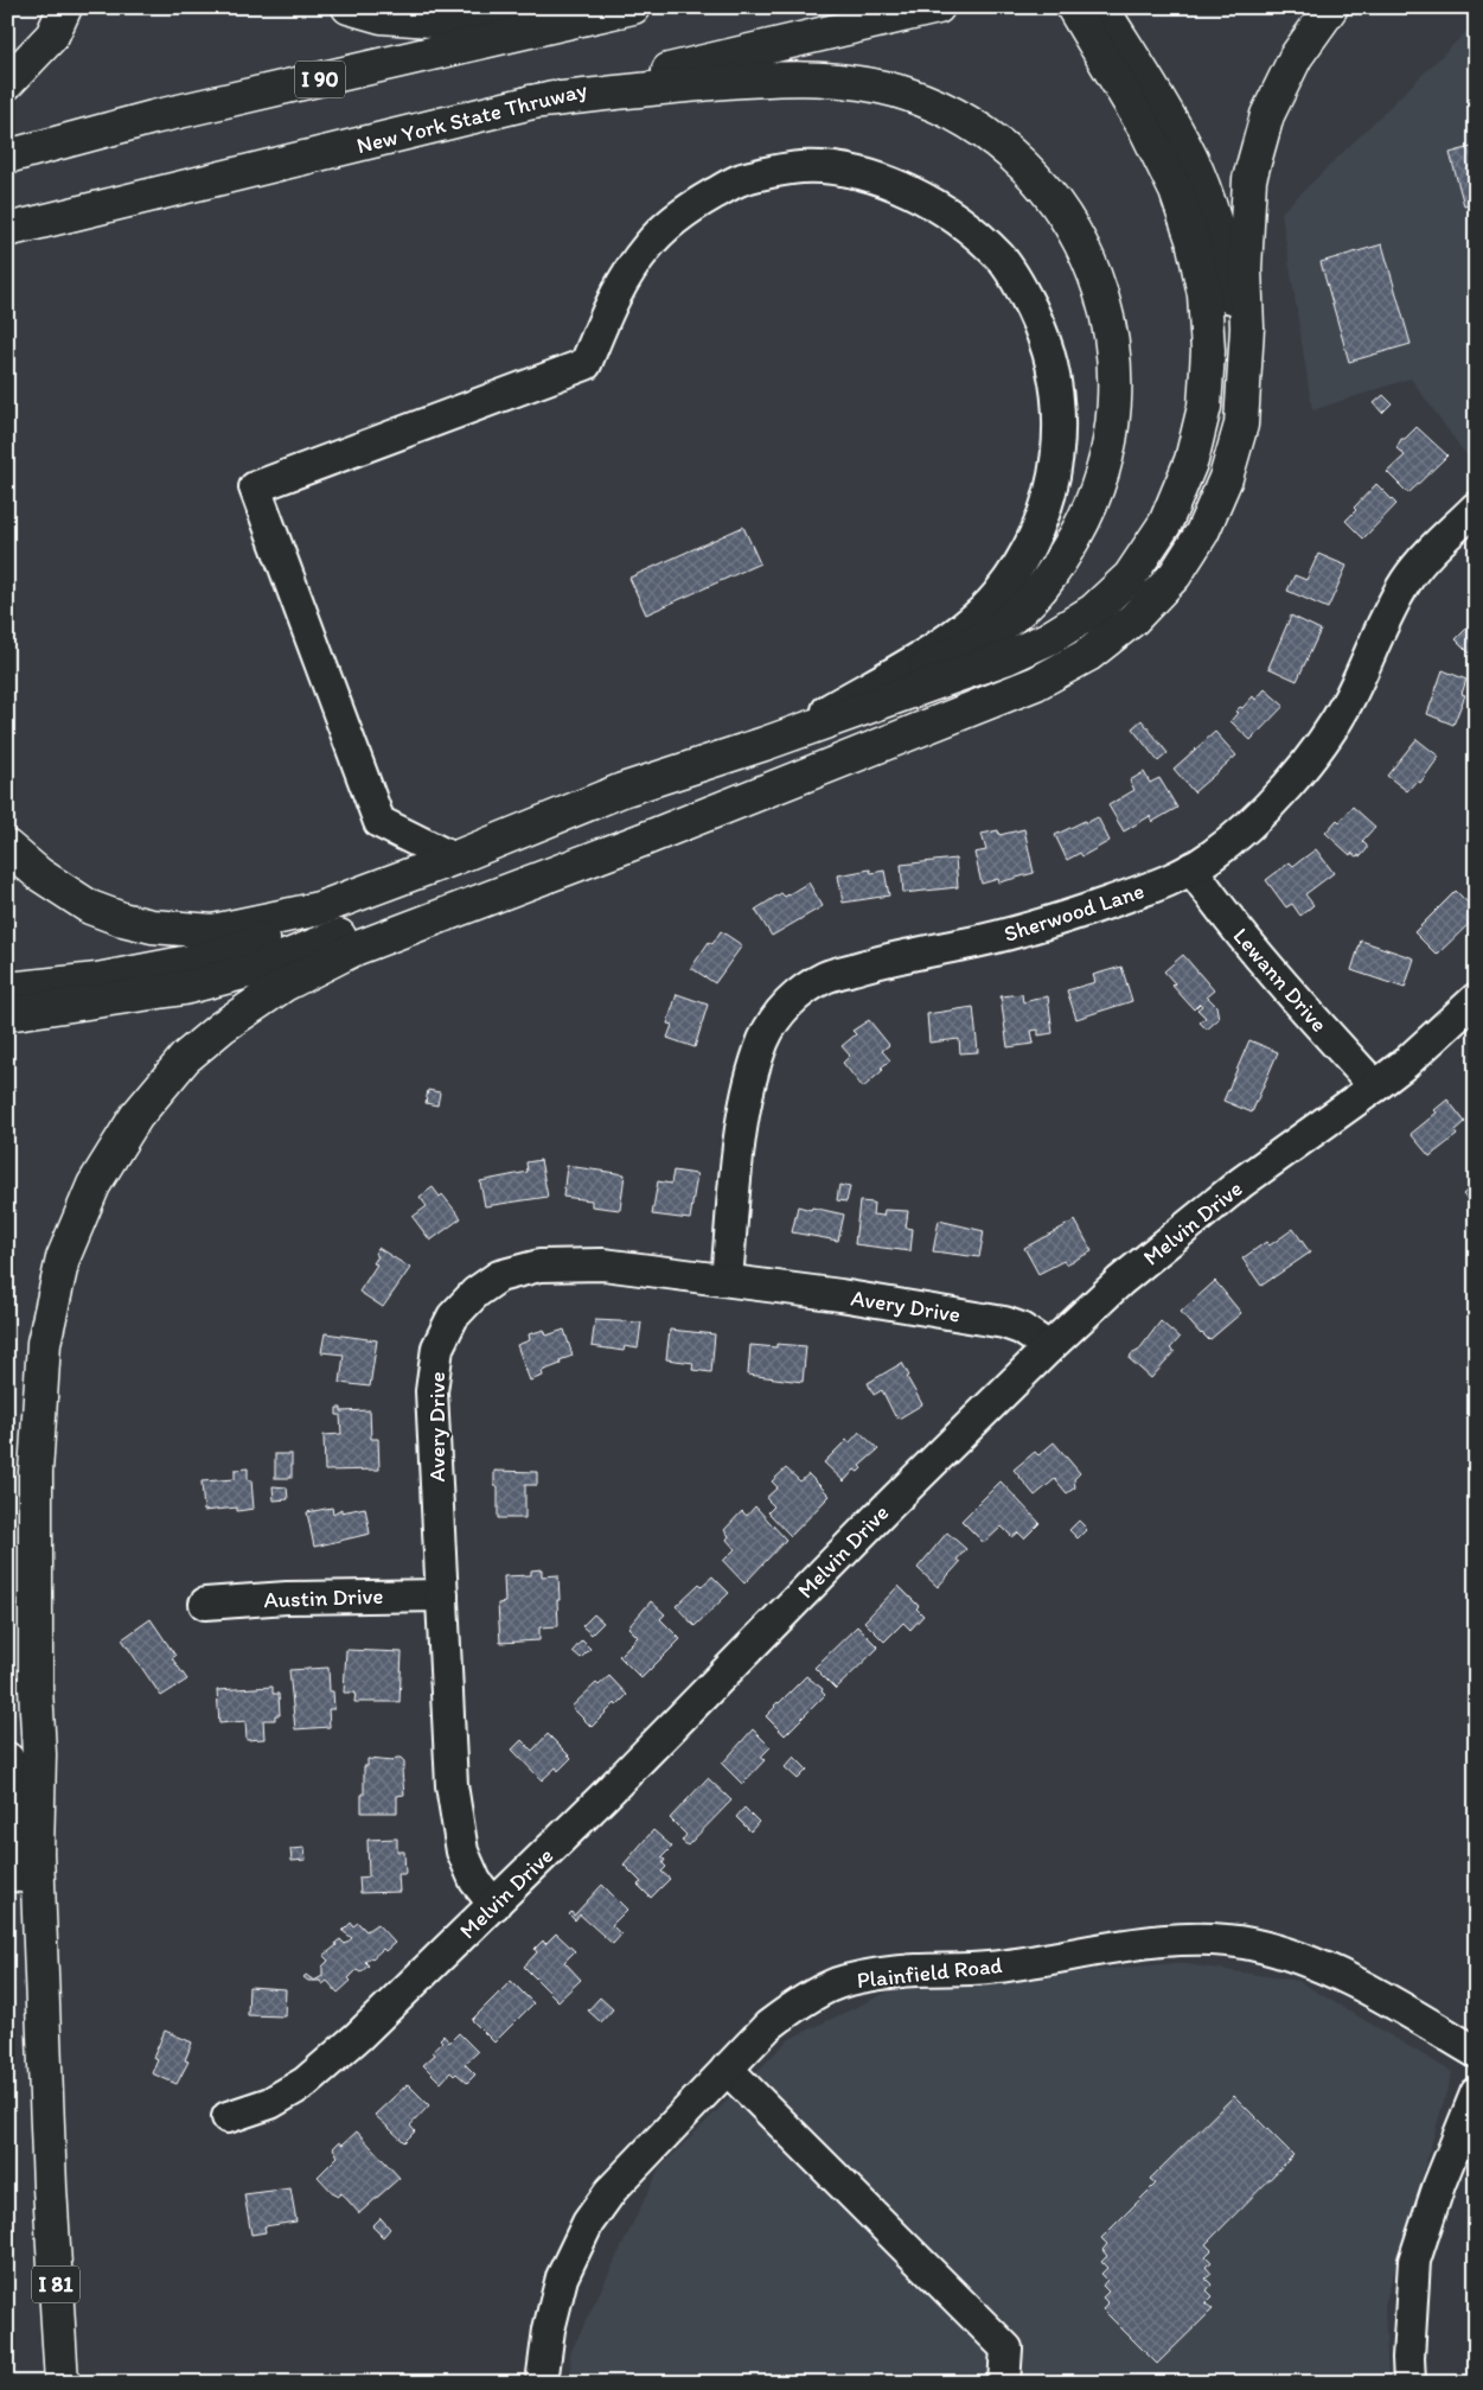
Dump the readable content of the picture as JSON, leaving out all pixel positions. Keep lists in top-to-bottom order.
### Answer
{
  "streets": {
    "highway": ["I 90", "New York State Thruway", "I 81"],
    "street": [
      "Sherwood Lane",
      "Lewann Drive",
      "Melvin Drive",
      "Avery Drive",
      "Austin Drive",
      "Plainfield Road"
    ]
  },
  "crossings": [
    ["Sherwood Lane", "Lewann Drive"],
    ["Sherwood Lane", "Avery Drive"],
    ["Lewann Drive", "Melvin Drive"],
    ["Melvin Drive", "Avery Drive"],
    ["Avery Drive", "Austin Drive"]
  ]
}
